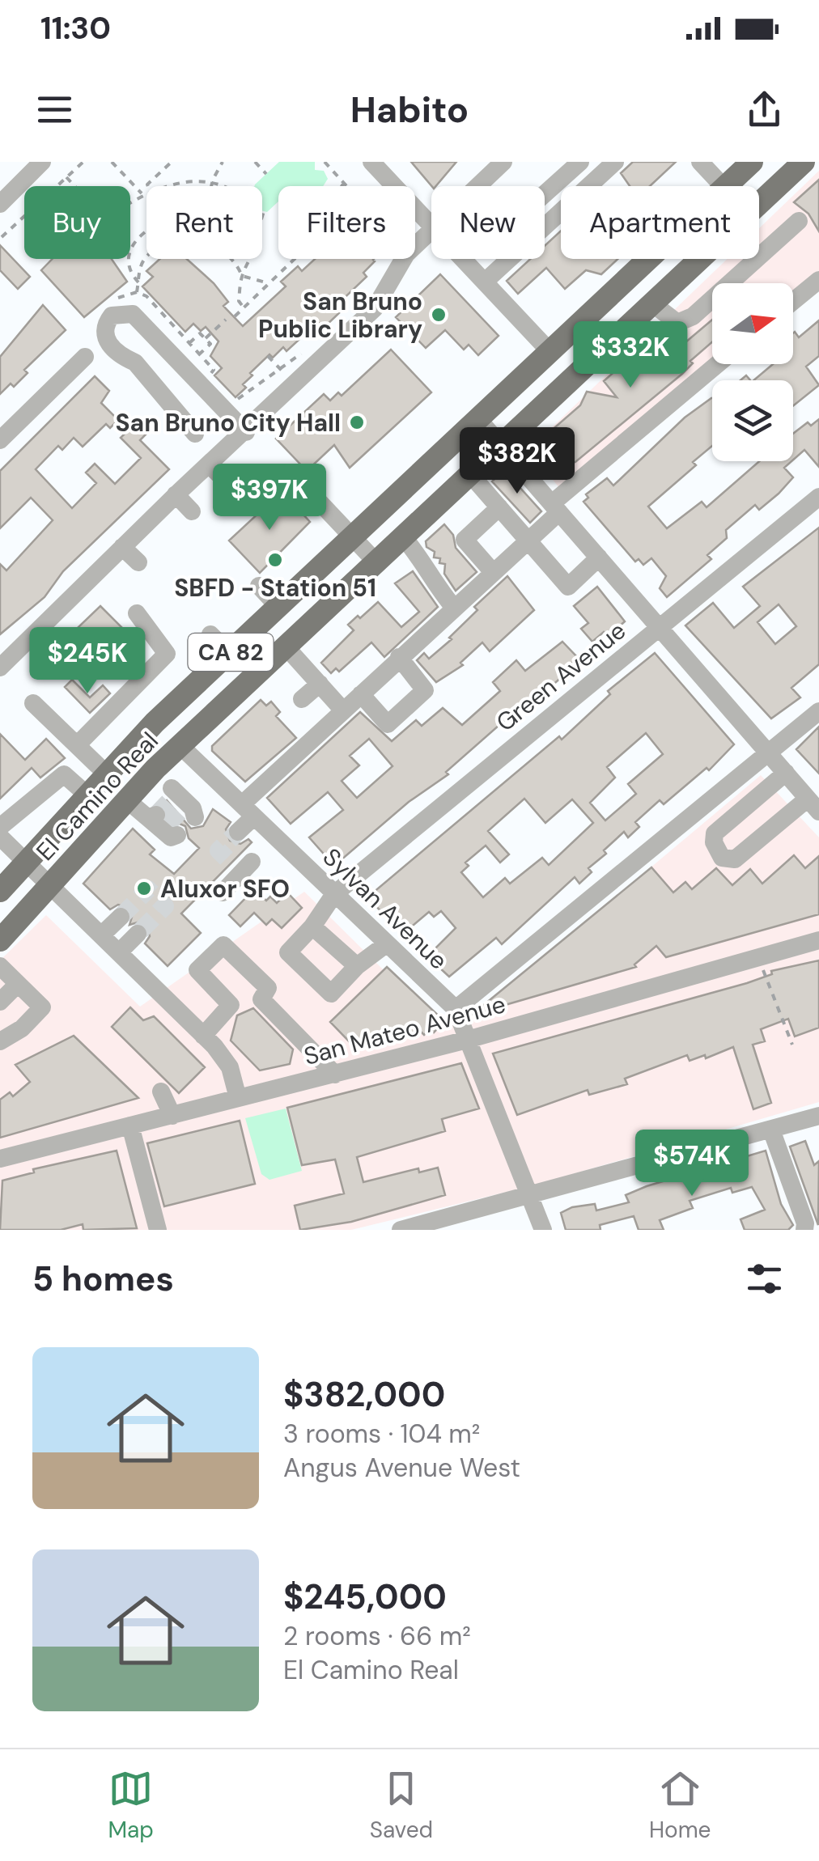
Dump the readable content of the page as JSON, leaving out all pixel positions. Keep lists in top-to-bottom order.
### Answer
{
  "streets": {
    "main road": ["CA 82", "El Camino Real"],
    "street": ["Green Avenue", "Sylvan Avenue", "San Mateo Avenue"]
  },
  "crossings": [
    ["Green Avenue", "Sylvan Avenue"],
    ["El Camino Real", "Sylvan Avenue"],
    ["Sylvan Avenue", "San Mateo Avenue"]
  ],
  "places": [
    "San Bruno Public Library",
    "San Bruno City Hall",
    "SBFD - Station 51",
    "Aluxor SFO"
  ],
  "north": "right",
  "page": {
    "status": "11:30",
    "header": "Habito",
    "chip": [
      "Buy",
      "Rent",
      "Filters",
      "New",
      "Apartment"
    ],
    "price": [
      "$332K",
      "$382K",
      "$397K",
      "$245K",
      "$574K"
    ],
    "heading": "5 homes",
    "list": [
      {
        "name": "$382,000",
        "note": "3 rooms · 104 m² · Angus Avenue West"
      },
      {
        "name": "$245,000",
        "note": "2 rooms · 66 m² · El Camino Real"
      }
    ],
    "tabs": ["Map", "Saved", "Home"]
  }
}
